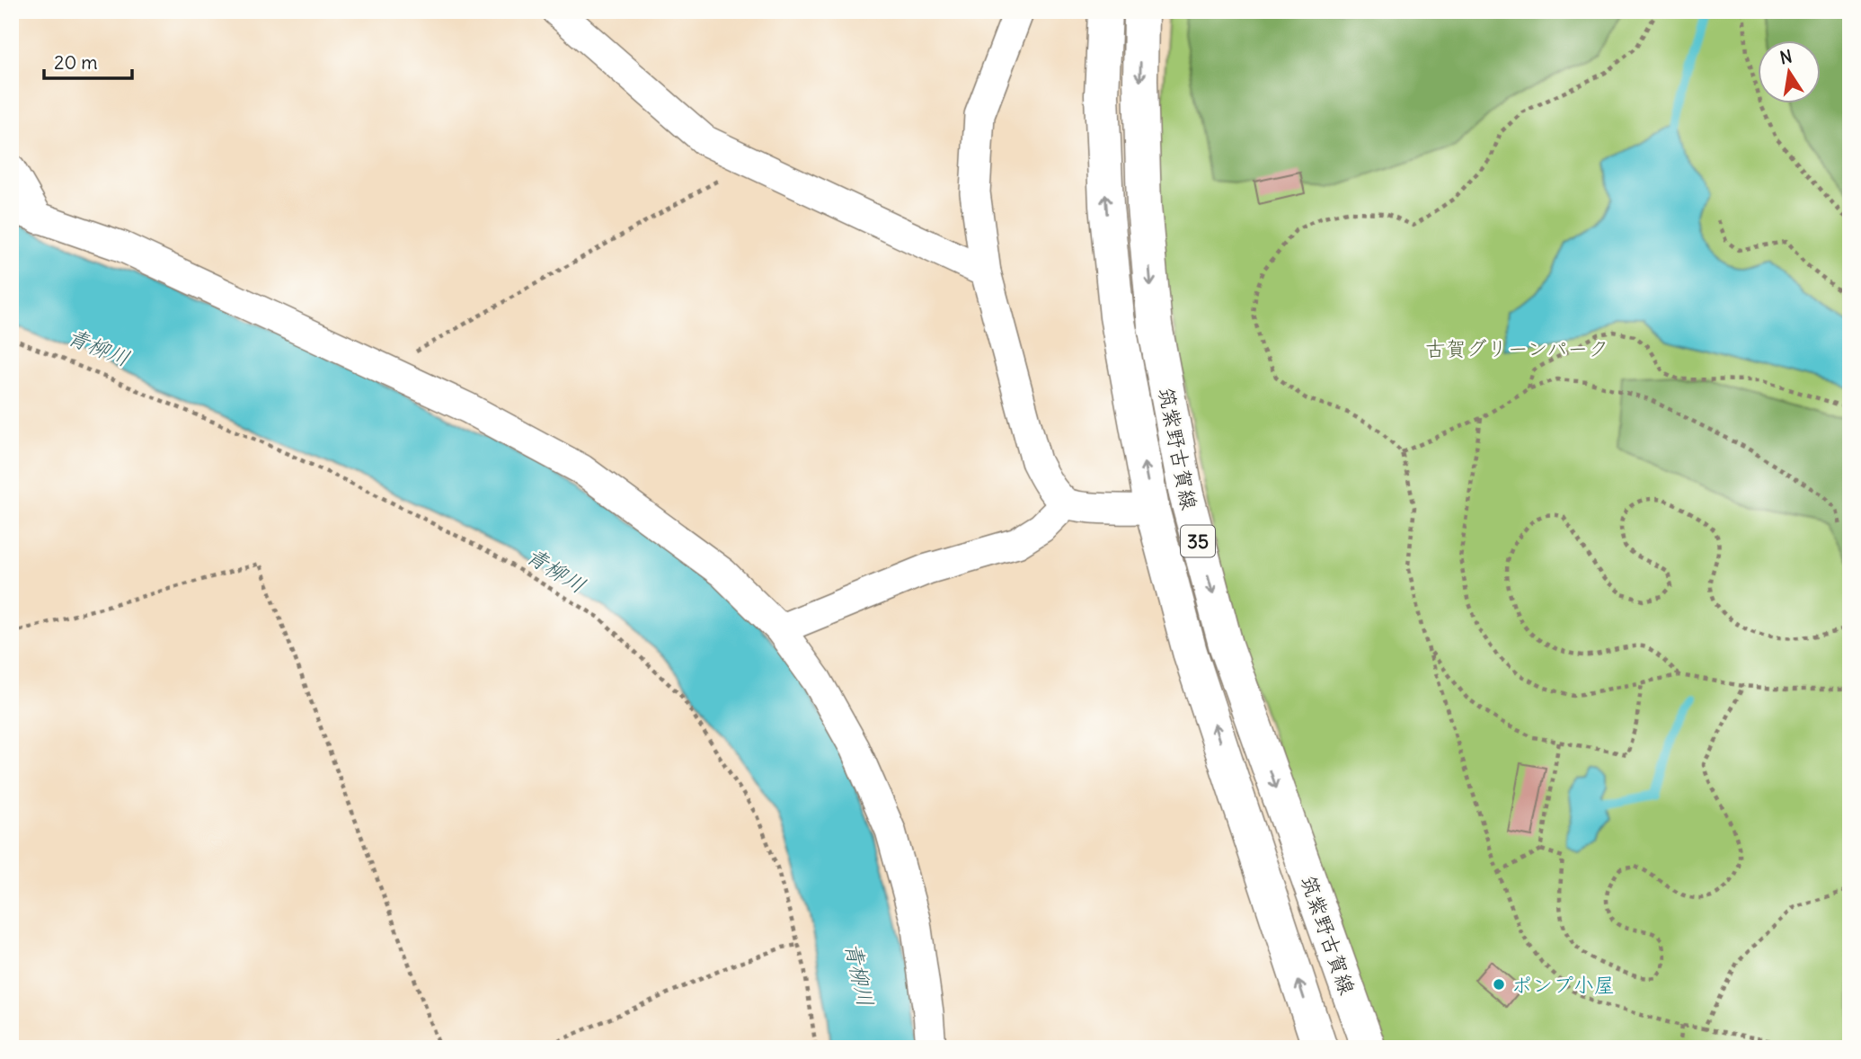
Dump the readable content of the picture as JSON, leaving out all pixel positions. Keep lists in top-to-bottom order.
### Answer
{
  "streets": {
    "main road": ["筑紫野古賀線", "35"]
  },
  "water": ["青柳川"],
  "parks": ["古賀グリーンパーク"],
  "places": ["ポンプ小屋"],
  "scale_bar": "20 m",
  "north": "top"
}
